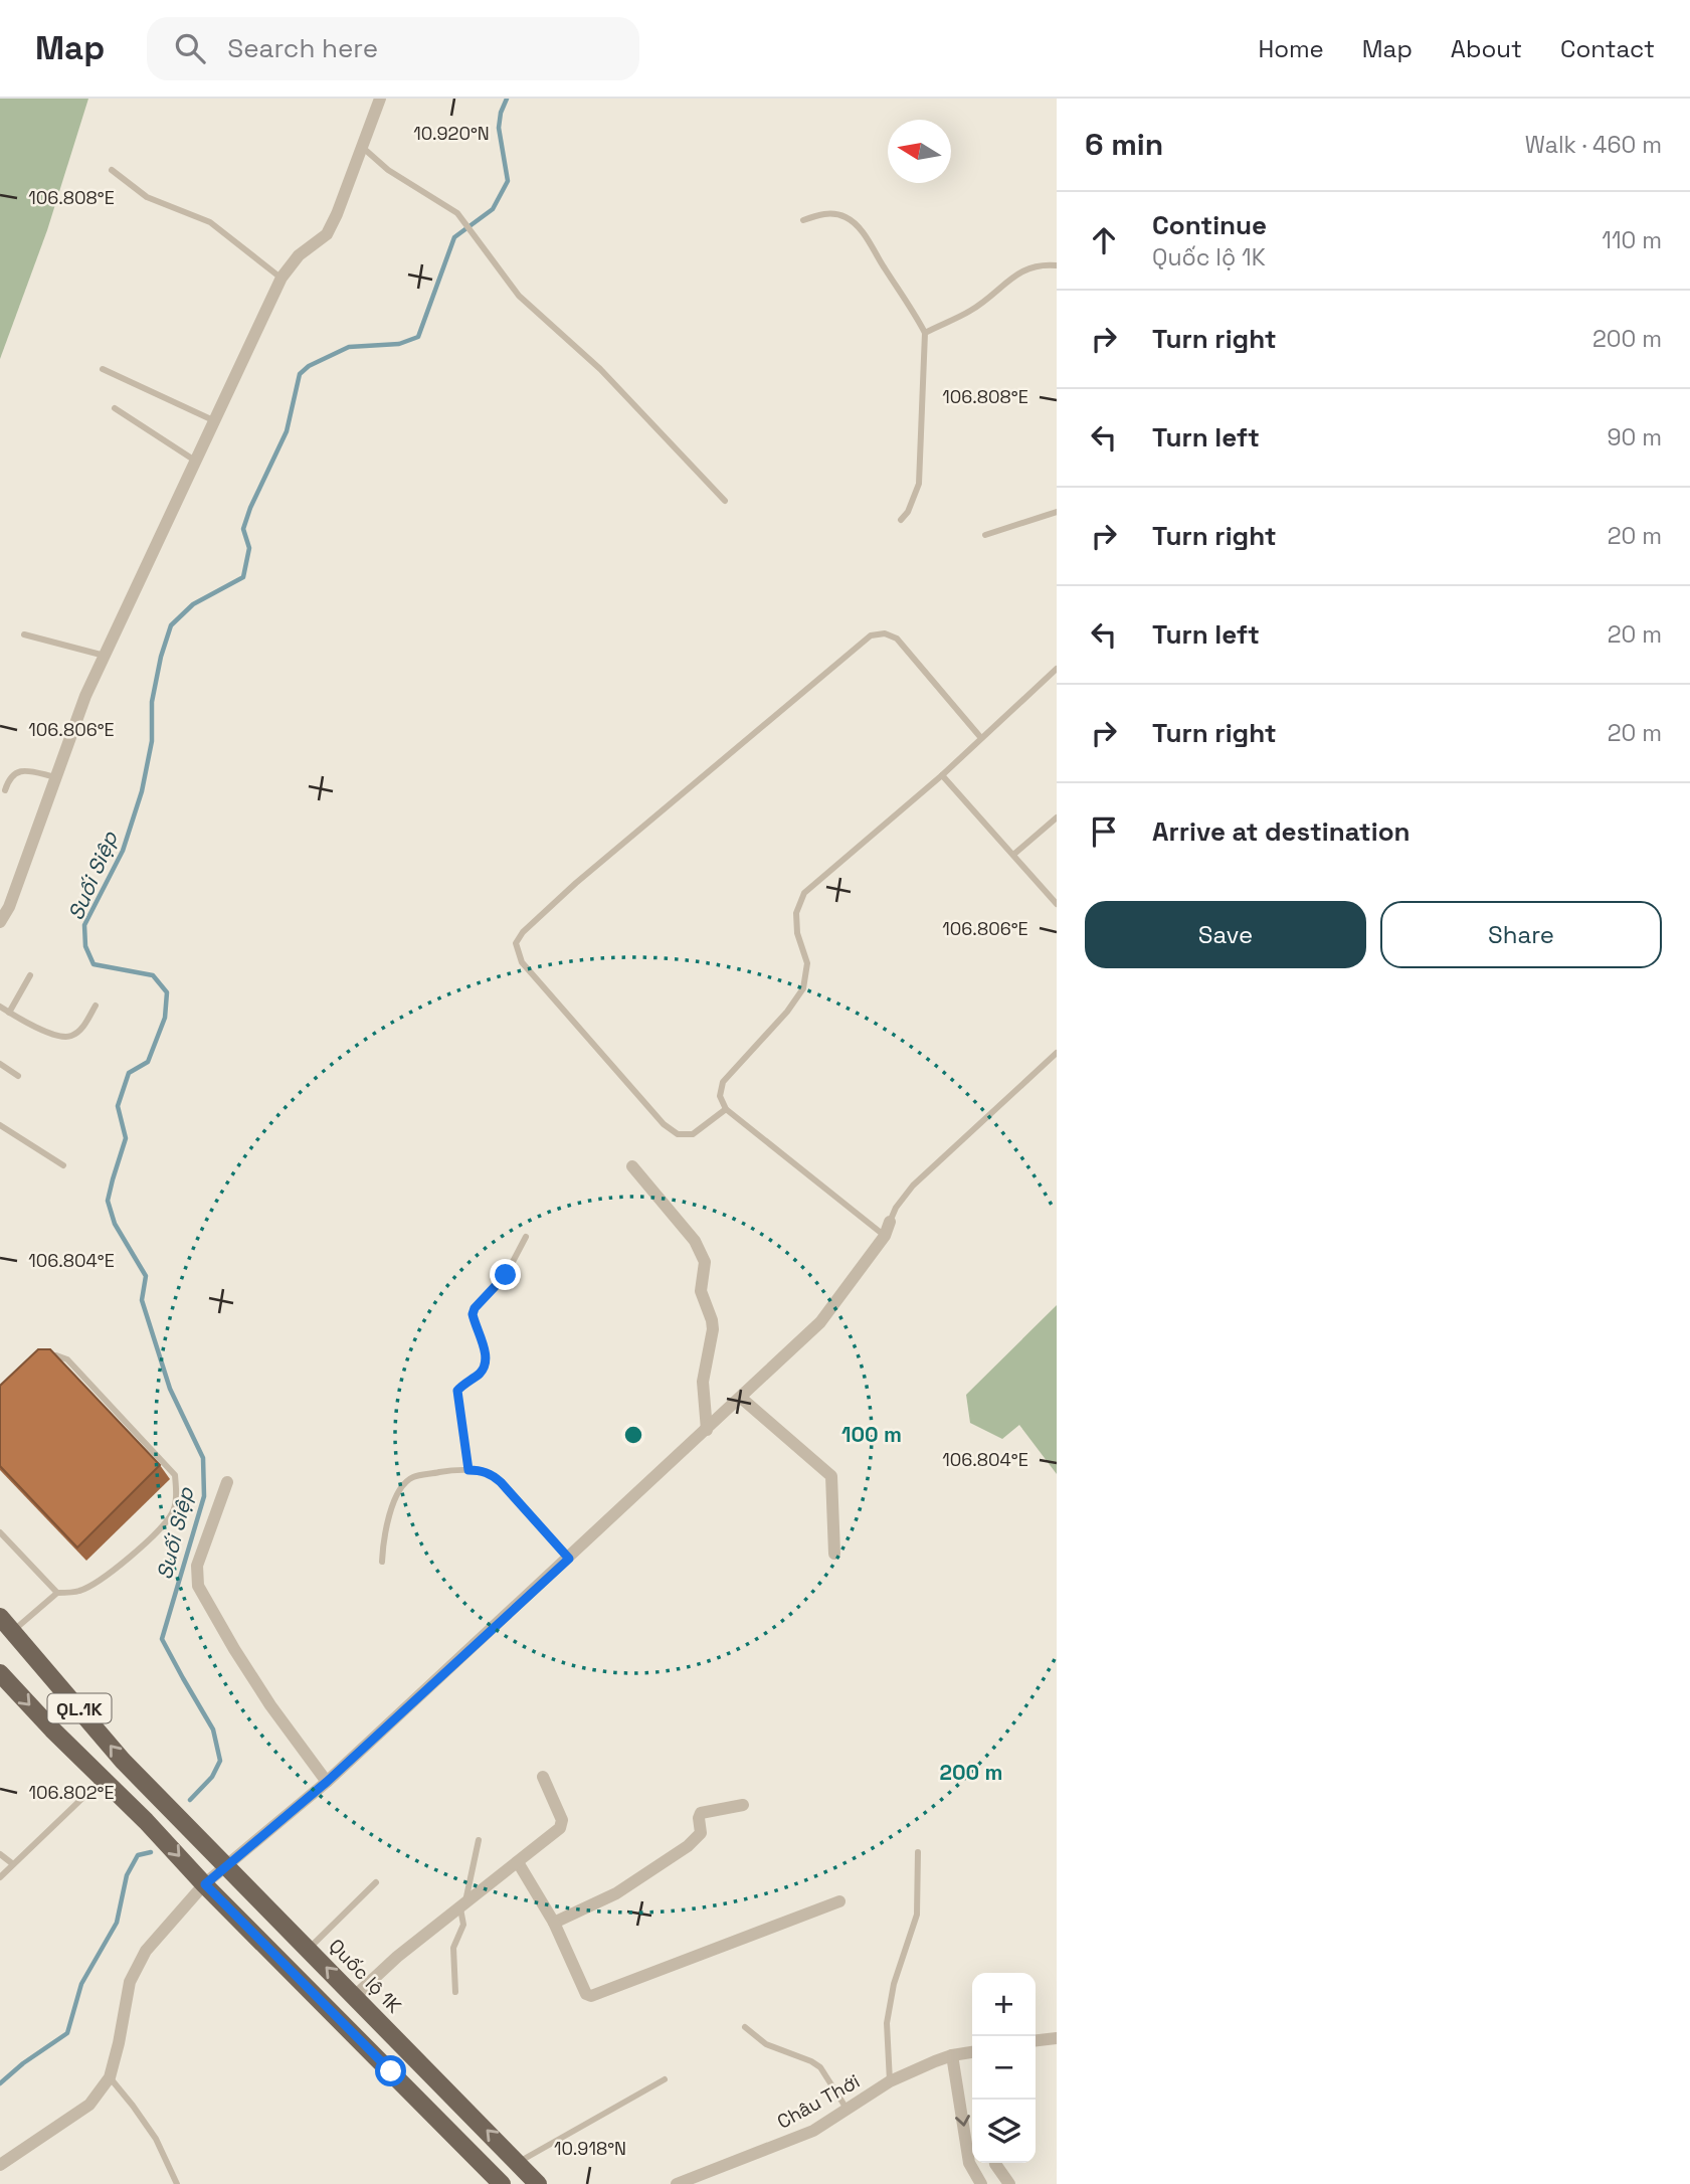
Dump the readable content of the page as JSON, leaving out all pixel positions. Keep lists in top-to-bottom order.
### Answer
{
  "streets": {
    "main road": ["QL.1K", "Quốc lộ 1K"],
    "street": ["Châu Thới"]
  },
  "crossings": [
    ["QL.1K", "Quốc lộ 1K"]
  ],
  "water": ["Suối Siệp"],
  "north": "left",
  "page": {
    "header": "Map",
    "search": "Search here",
    "nav": [
      "Home",
      "Map",
      "About",
      "Contact"
    ],
    "heading": ["6 min", "Walk · 460 m"],
    "list": [
      ["Continue", "Quốc lộ 1K", "110 m"],
      ["Turn right", "200 m"],
      ["Turn left", "90 m"],
      ["Turn right", "20 m"],
      ["Turn left", "20 m"],
      ["Turn right", "20 m"],
      "Arrive at destination"
    ],
    "buttons": ["Save", "Share"],
    "map_buttons": ["+", "−"]
  },
  "coordinates": [
    "10.920°N",
    "106.808°E",
    "106.806°E",
    "106.804°E",
    "106.802°E",
    "10.918°N"
  ],
  "rings": ["100 m", "200 m"]
}
